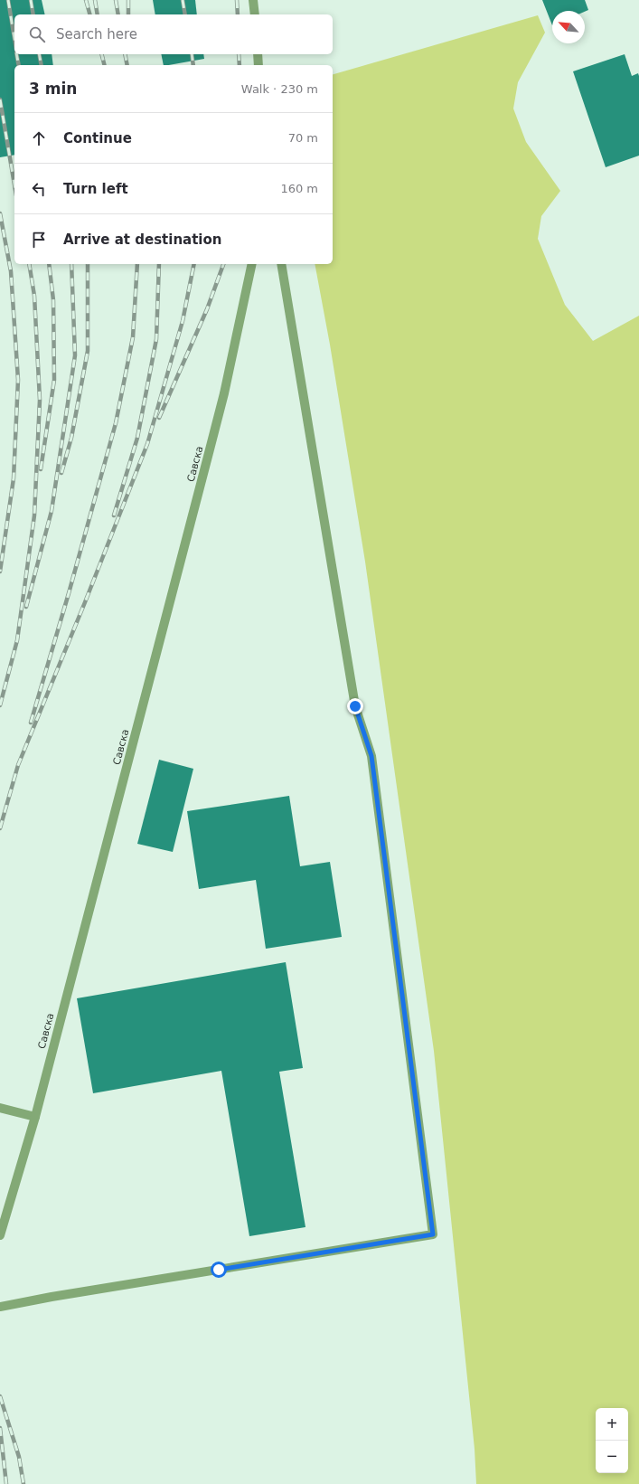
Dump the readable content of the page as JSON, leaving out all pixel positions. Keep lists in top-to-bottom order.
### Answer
{
  "streets": {
    "street": ["Савска"]
  },
  "north": "top left",
  "page": {
    "search": "Search here",
    "heading": ["3 min", "Walk · 230 m"],
    "list": [
      ["Continue", "70 m"],
      ["Turn left", "160 m"],
      "Arrive at destination"
    ],
    "map_buttons": ["+", "−"]
  }
}
